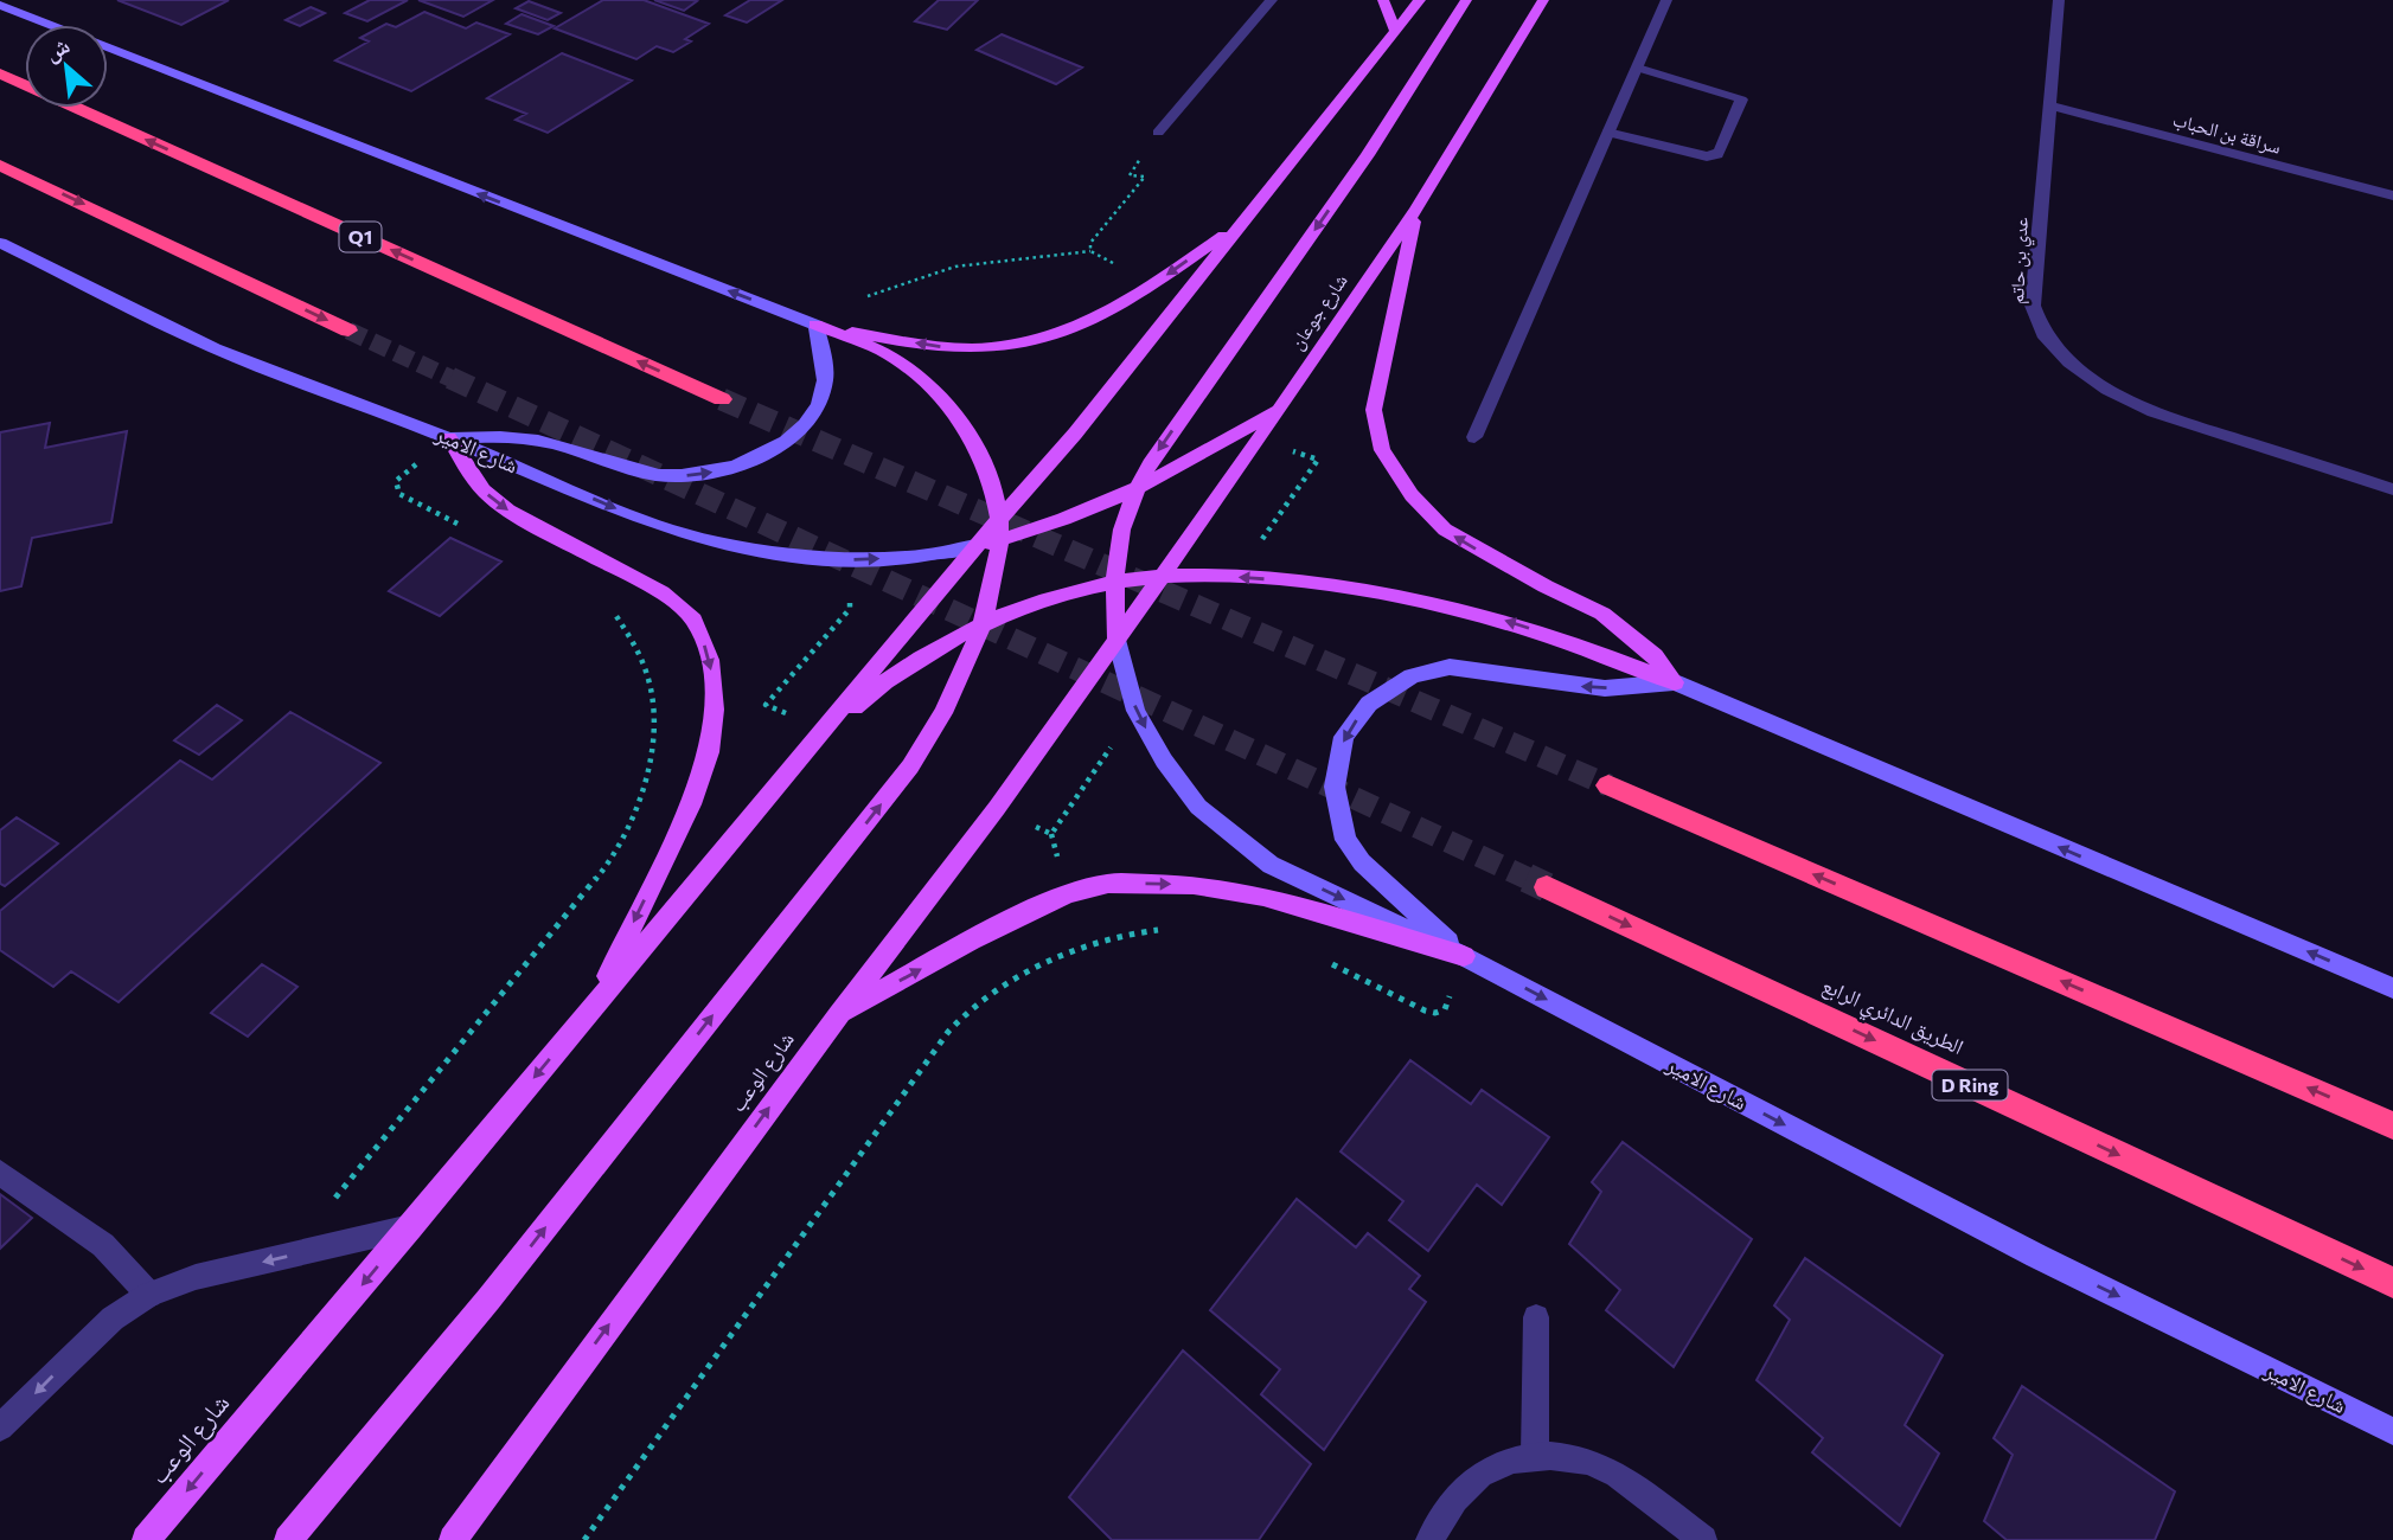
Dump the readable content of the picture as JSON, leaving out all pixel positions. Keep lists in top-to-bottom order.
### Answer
{
  "streets": {
    "highway": ["Q1", "الطريق الدائري الرابع", "D Ring"],
    "main road": ["شارع جوعان", "شارع الامير", "شارع الوعب"],
    "street": ["سراقة بن الحباب", "عدي بن حاتم"]
  },
  "crossings": [
    ["سراقة بن الحباب", "عدي بن حاتم"],
    ["شارع جوعان", "شارع الامير"],
    ["شارع جوعان", "شارع الوعب"],
    ["شارع الامير", "شارع الوعب"]
  ],
  "one_way": ["شارع الامير"],
  "north": "top left"
}
